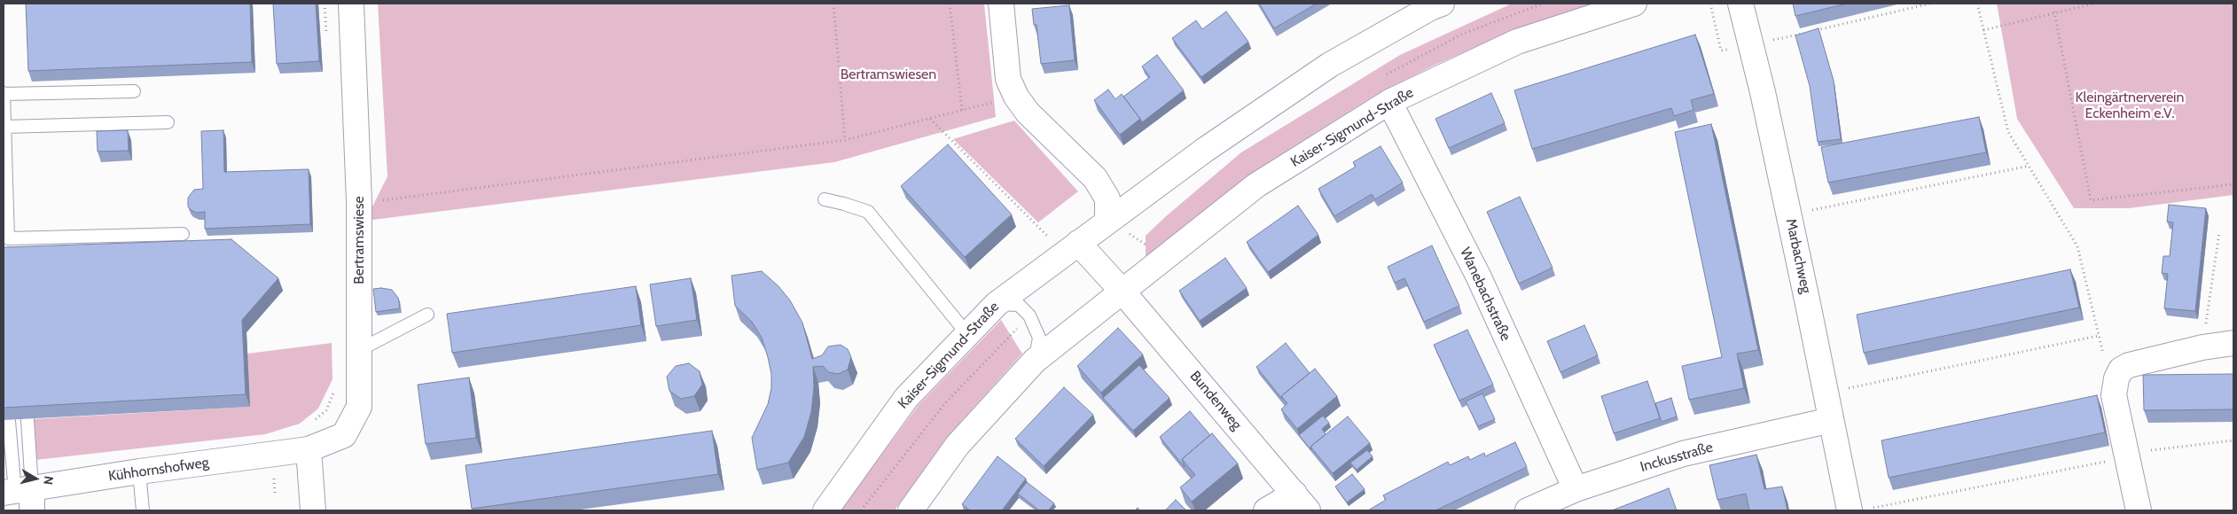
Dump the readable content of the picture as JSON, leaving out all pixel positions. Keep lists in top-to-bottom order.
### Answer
{
  "streets": {
    "street": [
      "Kaiser-Sigmund-Straße",
      "Bertramswiese",
      "Marbachweg",
      "Wanebachstraße",
      "Bundenweg",
      "Inckusstraße",
      "Kühhornshofweg"
    ]
  },
  "crossings": [
    ["Kaiser-Sigmund-Straße", "Wanebachstraße"],
    ["Kaiser-Sigmund-Straße", "Bundenweg"],
    ["Bertramswiese", "Kühhornshofweg"],
    ["Marbachweg", "Inckusstraße"],
    ["Wanebachstraße", "Inckusstraße"]
  ],
  "parks": ["Bertramswiesen", "Kleingärtnerverein Eckenheim e.V."],
  "north": "right"
}
